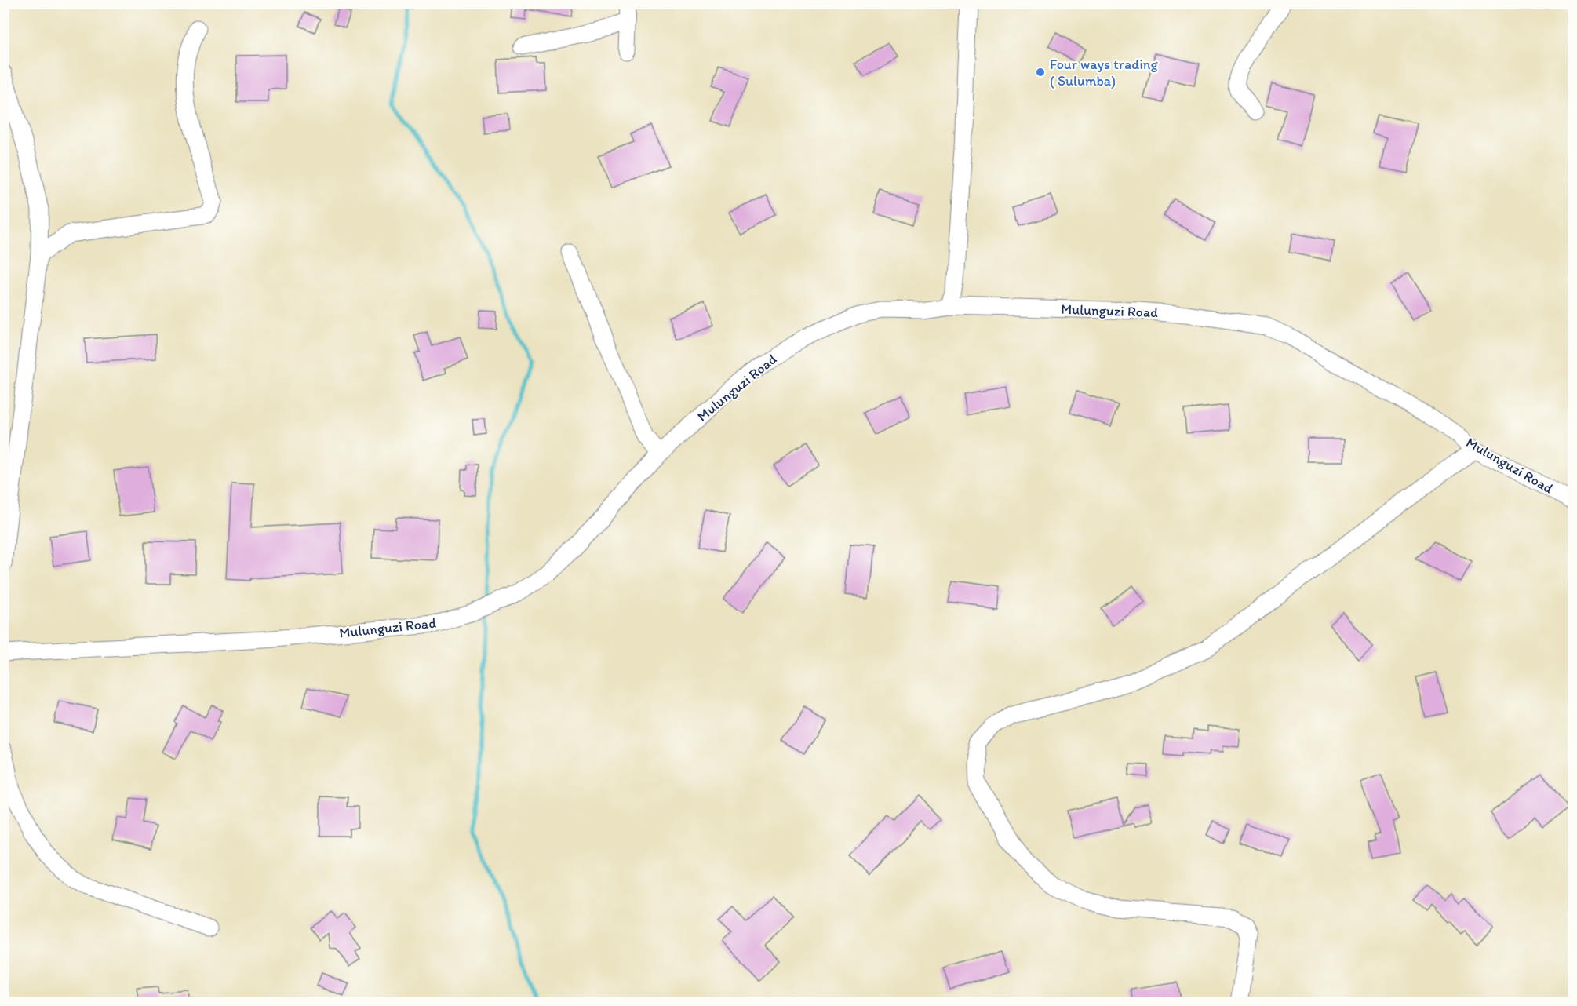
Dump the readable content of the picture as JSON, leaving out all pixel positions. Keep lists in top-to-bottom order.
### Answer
{
  "streets": {
    "street": ["Mulunguzi Road"]
  },
  "places": ["Four ways trading ( Sulumba)"]
}
